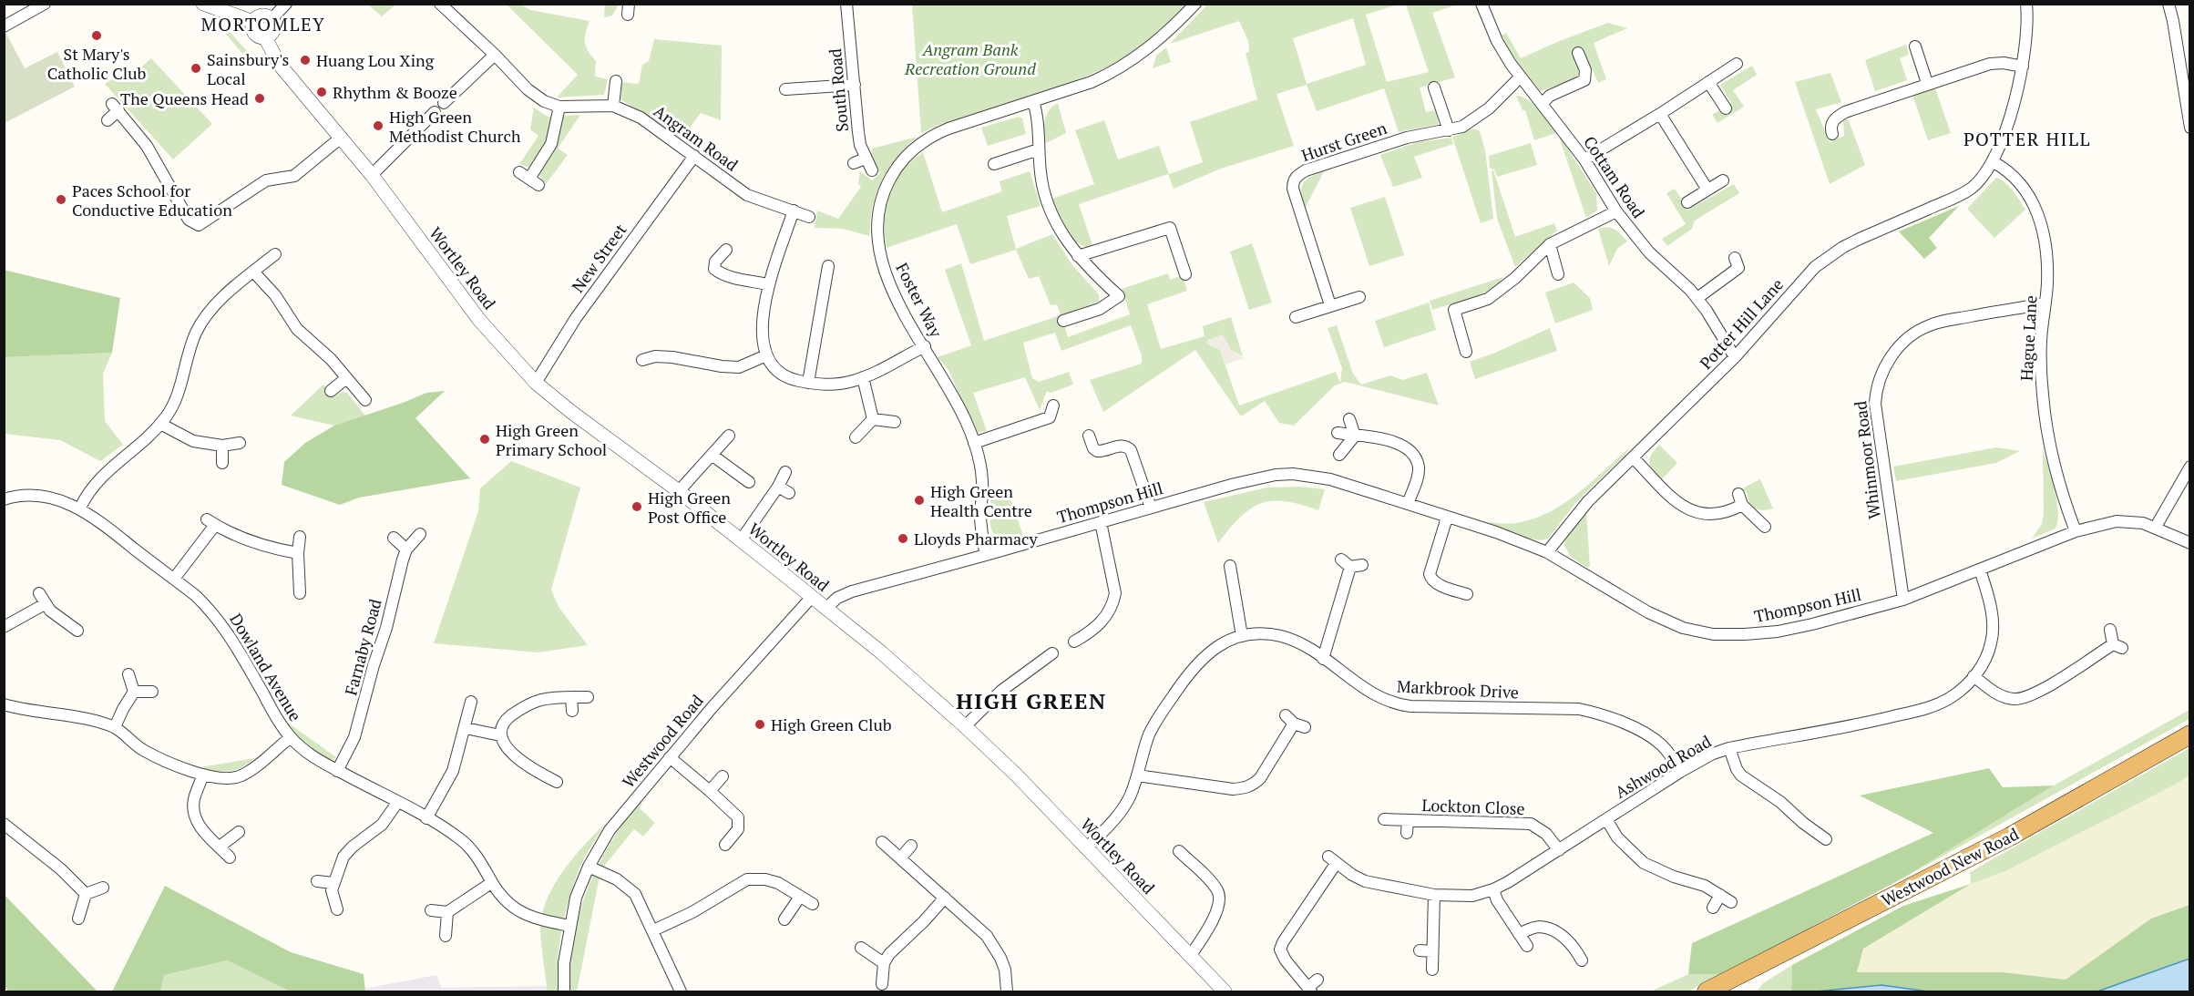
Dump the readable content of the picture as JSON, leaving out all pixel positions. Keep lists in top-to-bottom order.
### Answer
{
  "streets": {
    "highway": ["Westwood New Road"],
    "street": [
      "South Road",
      "Angram Road",
      "Hurst Green",
      "Cottam Road",
      "New Street",
      "Wortley Road",
      "Foster Way",
      "Potter Hill Lane",
      "Hague Lane",
      "Whinmoor Road",
      "Thompson Hill",
      "Farnaby Road",
      "Dowland Avenue",
      "Markbrook Drive",
      "Westwood Road",
      "Ashwood Road",
      "Lockton Close"
    ]
  },
  "crossings": [
    ["Angram Road", "New Street"],
    ["Hurst Green", "Cottam Road"],
    ["Cottam Road", "Potter Hill Lane"],
    ["New Street", "Wortley Road"],
    ["Wortley Road", "Thompson Hill"],
    ["Wortley Road", "Markbrook Drive"],
    ["Wortley Road", "Westwood Road"],
    ["Foster Way", "Thompson Hill"],
    ["Potter Hill Lane", "Hague Lane"],
    ["Potter Hill Lane", "Thompson Hill"],
    ["Hague Lane", "Whinmoor Road"],
    ["Hague Lane", "Thompson Hill"],
    ["Whinmoor Road", "Thompson Hill"],
    ["Thompson Hill", "Ashwood Road"],
    ["Farnaby Road", "Dowland Avenue"],
    ["Dowland Avenue", "Westwood Road"],
    ["Markbrook Drive", "Ashwood Road"],
    ["Ashwood Road", "Lockton Close"]
  ],
  "districts": ["MORTOMLEY", "POTTER HILL", "HIGH GREEN"],
  "parks": ["Angram Bank Recreation Ground"],
  "places": [
    "St Mary's Catholic Club",
    "Huang Lou Xing",
    "Sainsbury's Local",
    "Rhythm & Booze",
    "The Queens Head",
    "High Green Methodist Church",
    "Paces School for Conductive Education",
    "High Green Primary School",
    "High Green Health Centre",
    "High Green Post Office",
    "Lloyds Pharmacy",
    "High Green Club"
  ]
}
